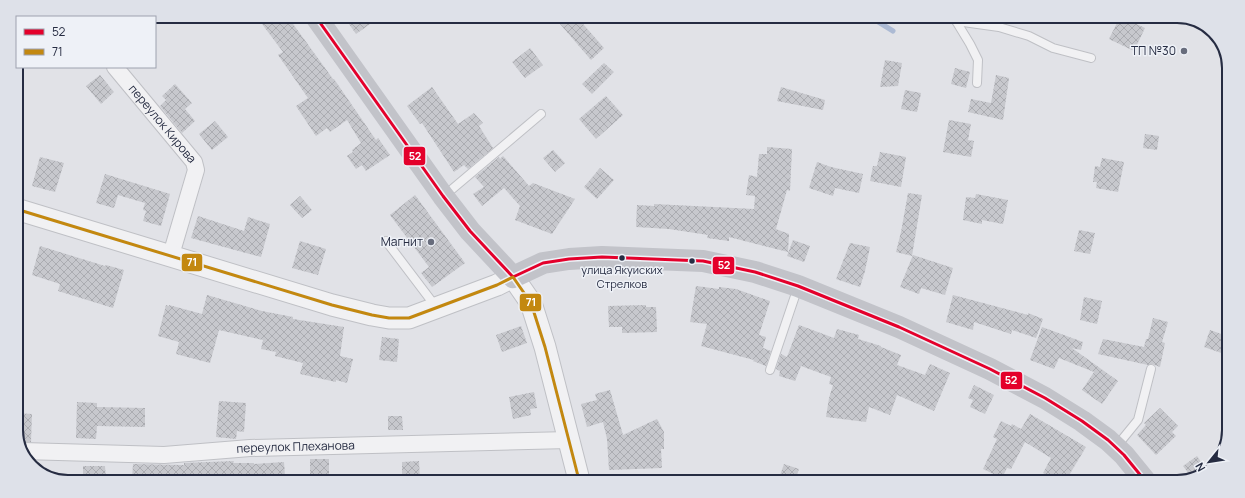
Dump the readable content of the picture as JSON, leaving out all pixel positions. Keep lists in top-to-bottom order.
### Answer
{
  "streets": {
    "street": ["переулок Кирова", "переулок Плеханова"]
  },
  "places": ["ТП №30", "Магнит", "улица Якуиских Стрелков"],
  "lines": ["transit line 52", "transit line 71"],
  "legend": ["52", "71"],
  "north": "bottom left"
}
